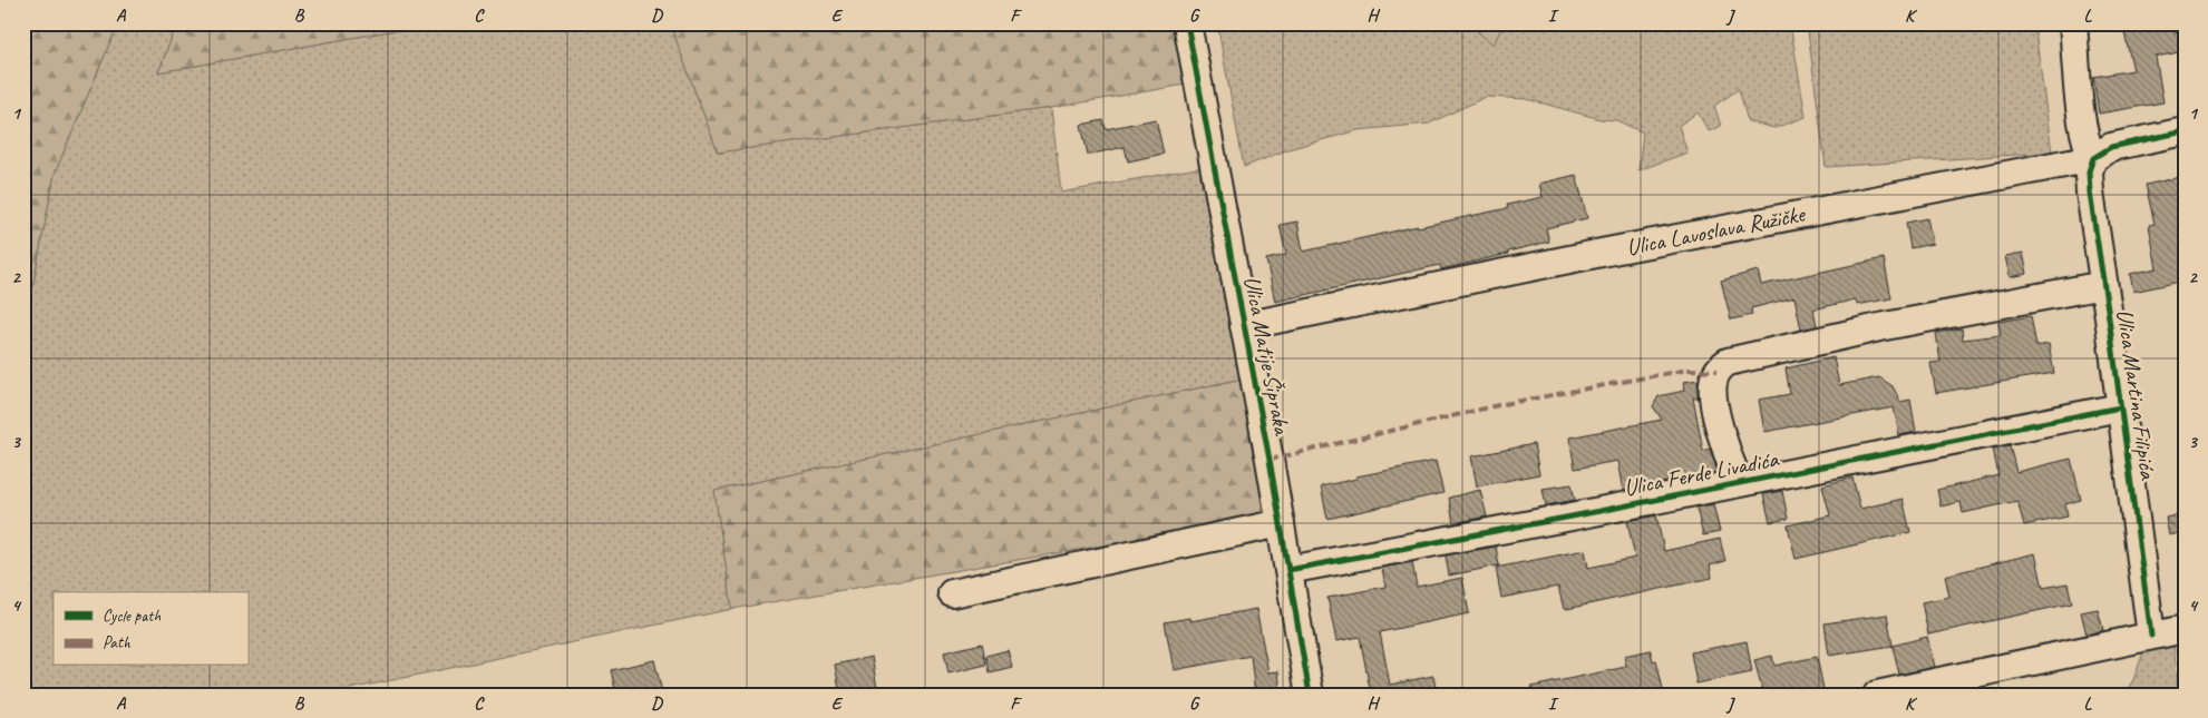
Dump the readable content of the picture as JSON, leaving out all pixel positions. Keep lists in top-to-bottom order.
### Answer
{
  "streets": {
    "street": [
      "Ulica Lavoslava Ružičke",
      "Ulica Matije Šipraka",
      "Ulica Martina Filipića",
      "Ulica Ferde Livadića"
    ]
  },
  "crossings": [
    ["Ulica Lavoslava Ružičke", "Ulica Matije Šipraka"],
    ["Ulica Lavoslava Ružičke", "Ulica Martina Filipića"],
    ["Ulica Matije Šipraka", "Ulica Ferde Livadića"],
    ["Ulica Martina Filipića", "Ulica Ferde Livadića"]
  ],
  "legend": ["Cycle path", "Path"],
  "grid": {
    "columns": [
      "A",
      "B",
      "C",
      "D",
      "E",
      "F",
      "G",
      "H",
      "I",
      "J",
      "K",
      "L"
    ],
    "rows": [
      "1",
      "2",
      "3",
      "4"
    ]
  }
}
